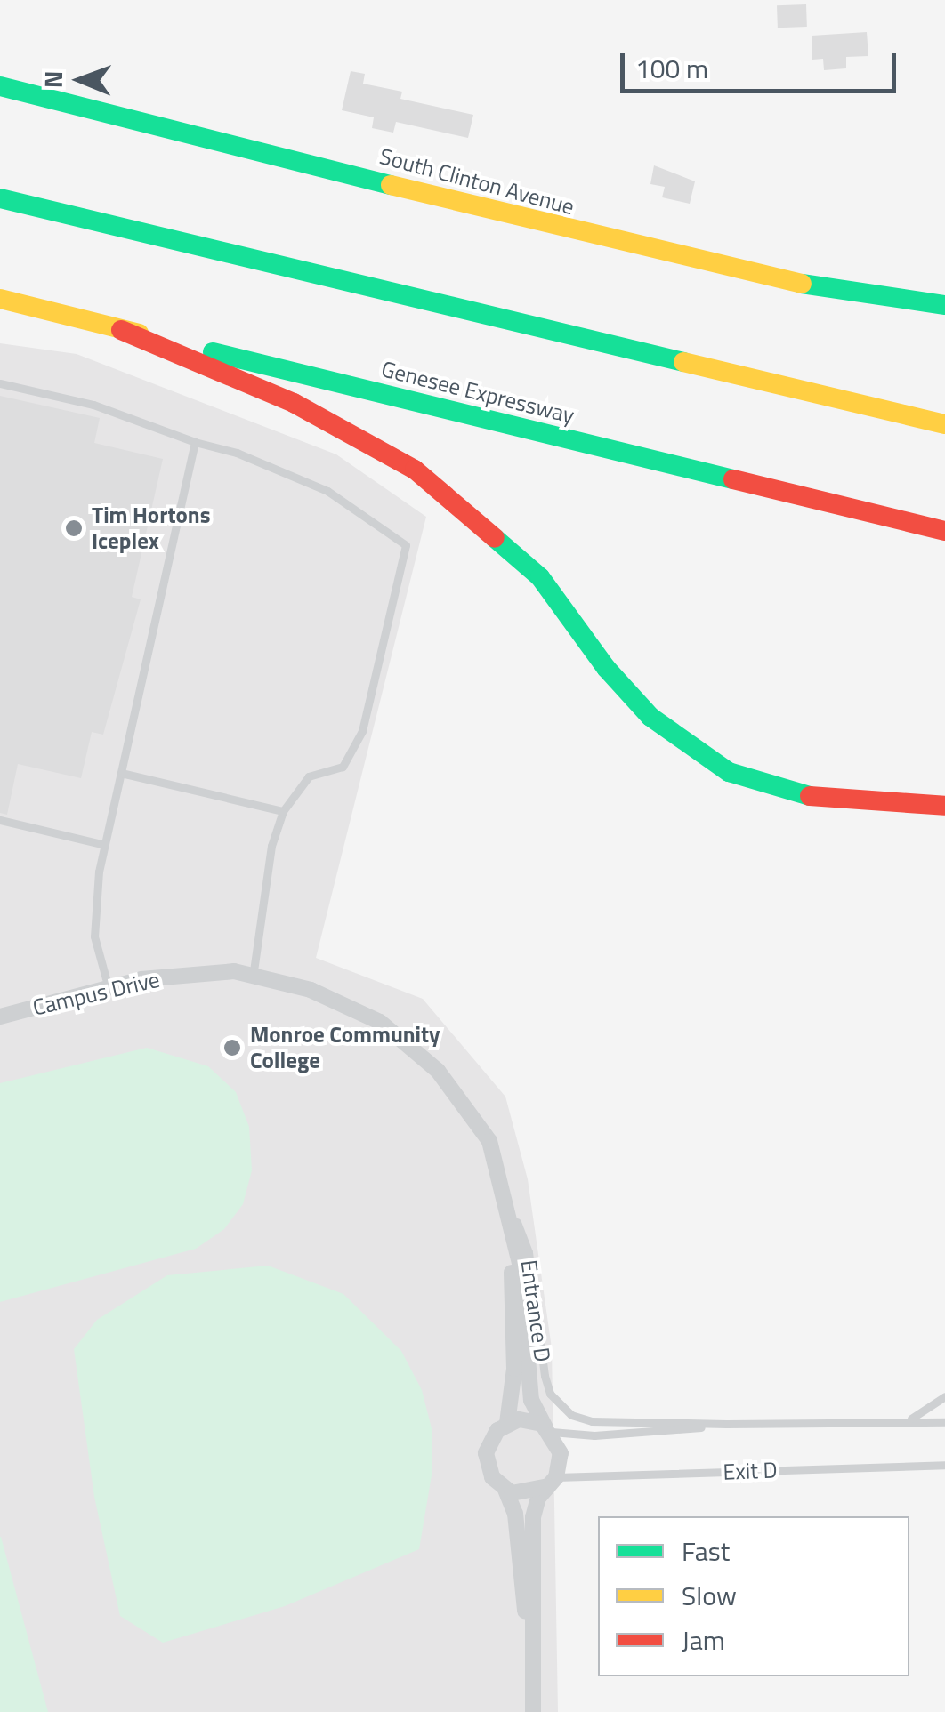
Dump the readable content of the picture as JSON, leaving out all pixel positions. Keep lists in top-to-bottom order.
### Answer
{
  "streets": {
    "main road": ["South Clinton Avenue", "Genesee Expressway"],
    "street": ["Campus Drive"],
    "lane": ["Entrance D", "Exit D"]
  },
  "crossings": [
    ["Campus Drive", "Entrance D"],
    ["Campus Drive", "Exit D"],
    ["Entrance D", "Exit D"]
  ],
  "places": ["Tim Hortons Iceplex", "Monroe Community College"],
  "legend": ["Fast", "Slow", "Jam"],
  "scale_bar": "100 m",
  "north": "left"
}
